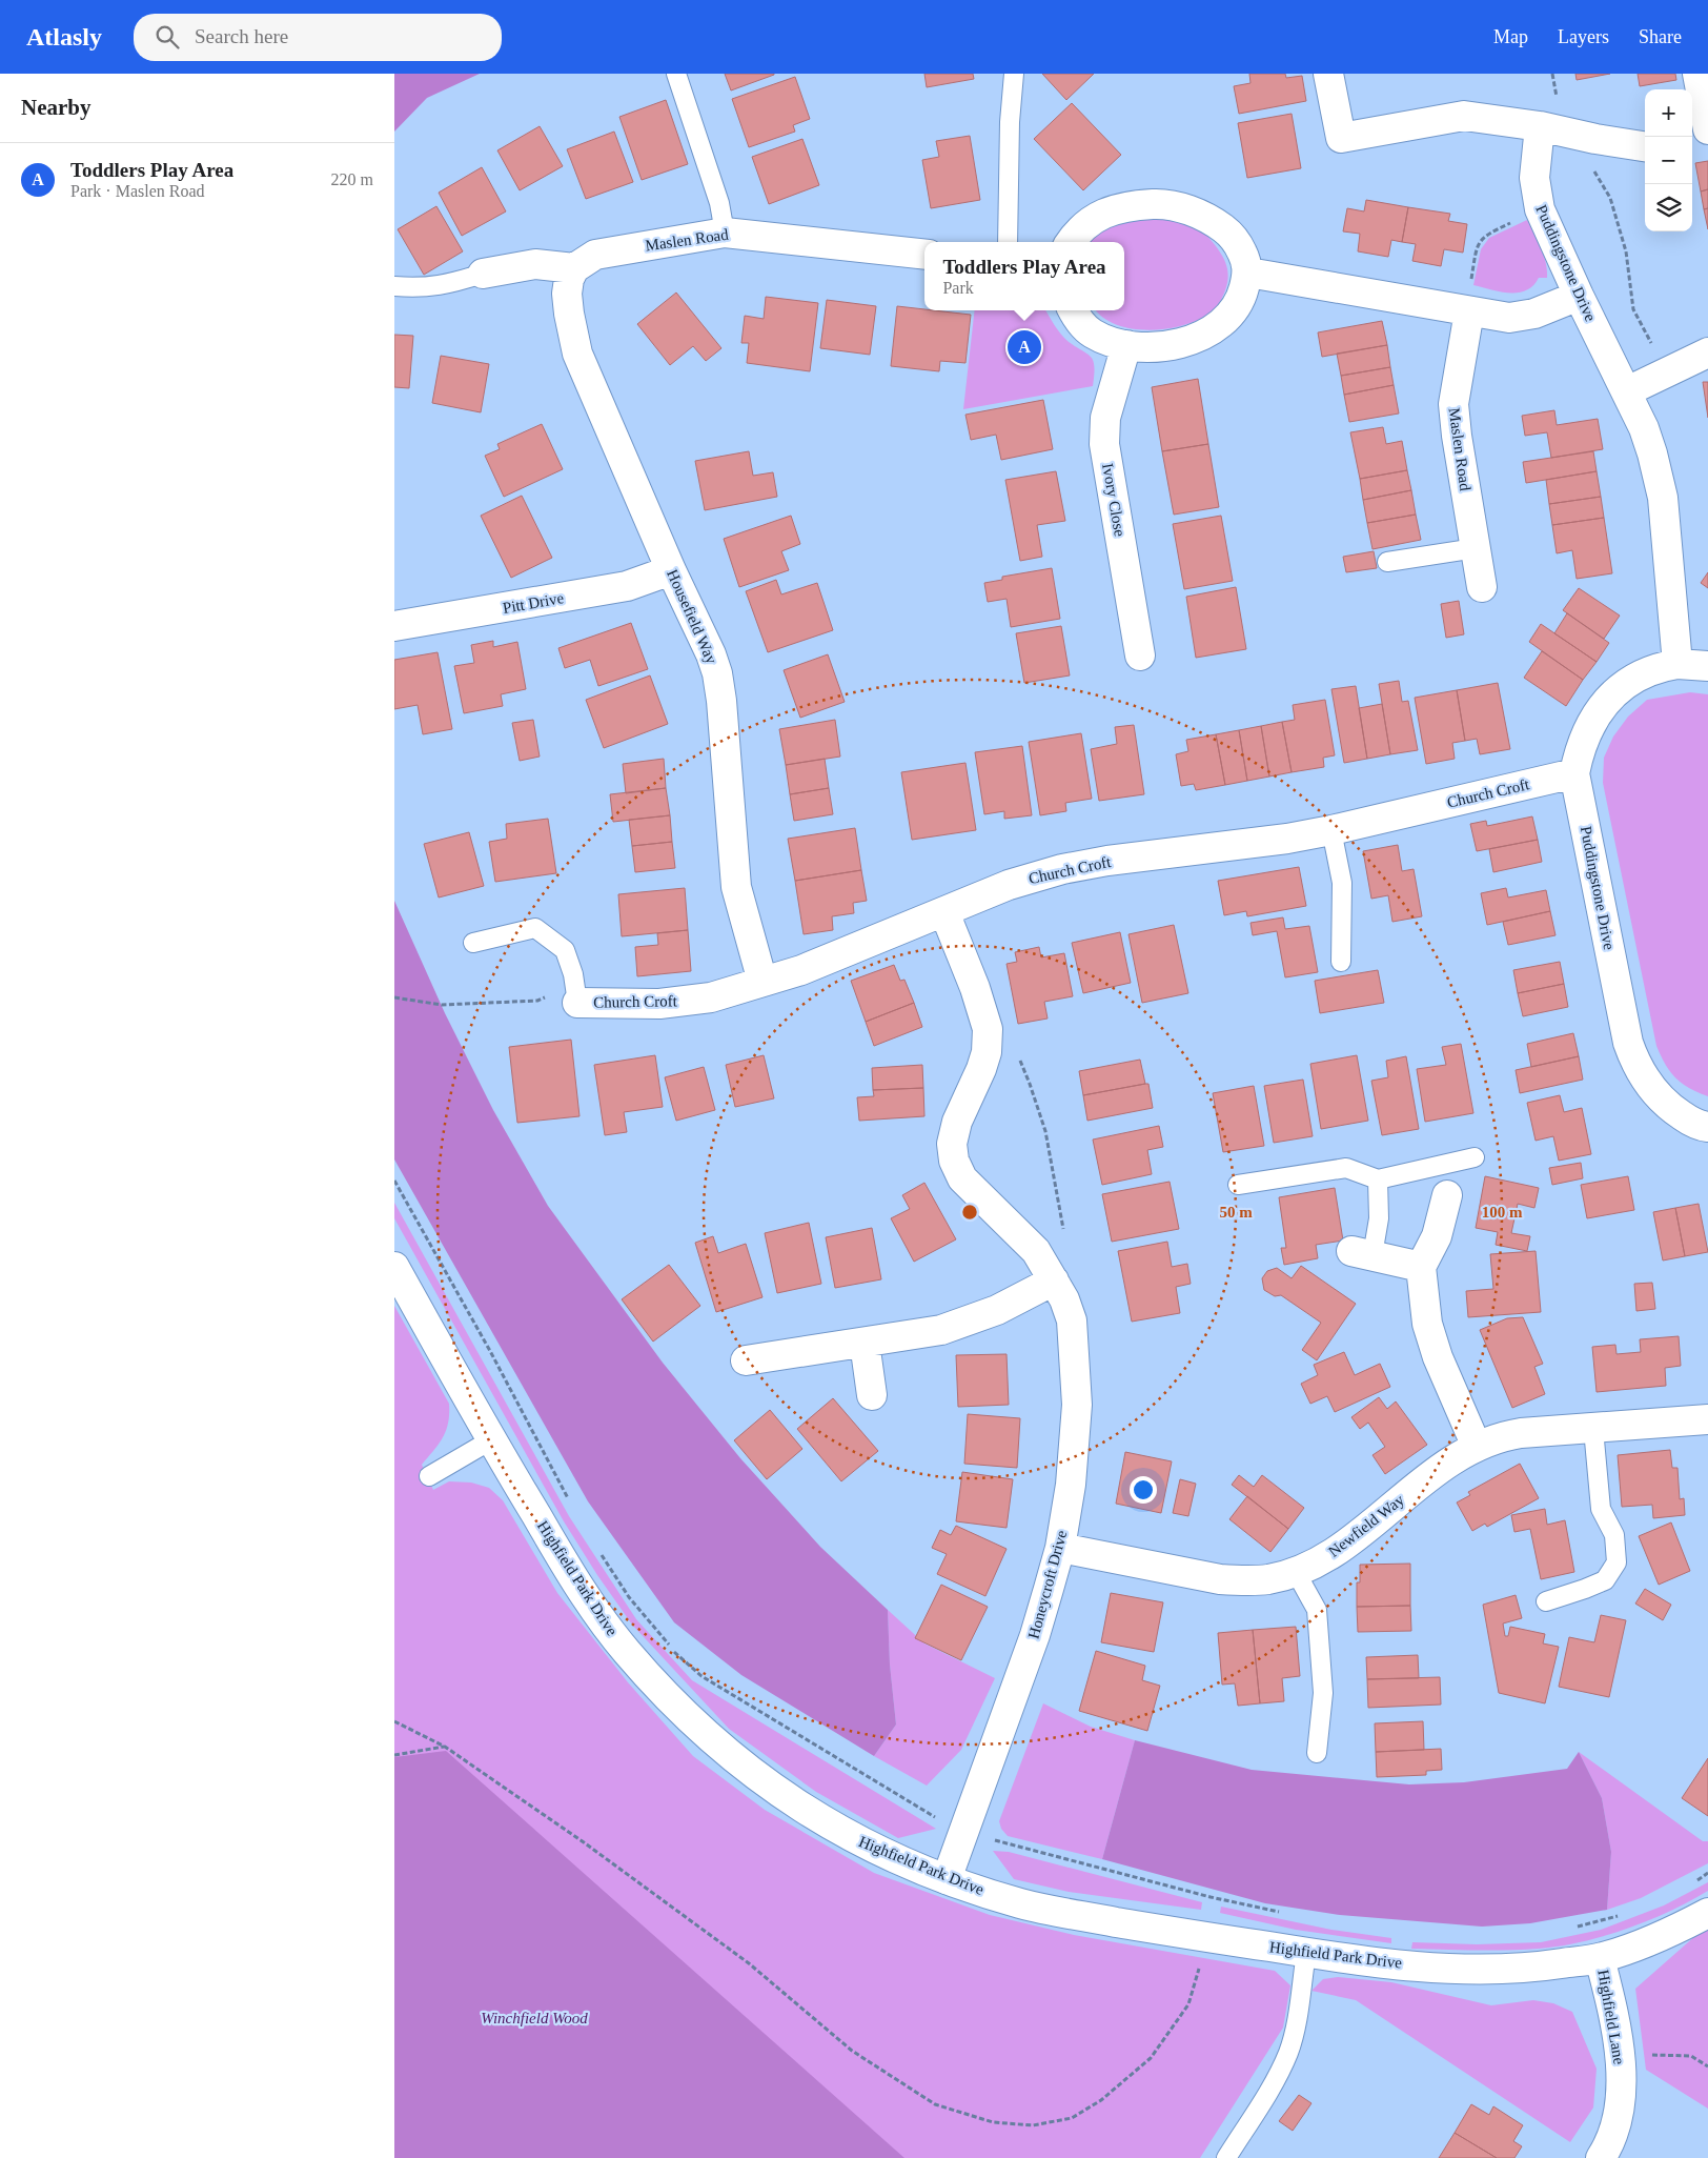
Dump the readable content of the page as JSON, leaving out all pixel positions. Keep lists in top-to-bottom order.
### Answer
{
  "streets": {
    "street": [
      "Maslen Road",
      "Puddingstone Drive",
      "Ivory Close",
      "Pitt Drive",
      "Housefield Way",
      "Church Croft",
      "Newfield Way",
      "Highfield Park Drive",
      "Honeycroft Drive",
      "Highfield Lane"
    ]
  },
  "crossings": [
    ["Maslen Road", "Housefield Way"],
    ["Puddingstone Drive", "Church Croft"],
    ["Pitt Drive", "Housefield Way"],
    ["Housefield Way", "Church Croft"],
    ["Church Croft", "Honeycroft Drive"],
    ["Newfield Way", "Honeycroft Drive"],
    ["Highfield Park Drive", "Honeycroft Drive"],
    ["Highfield Park Drive", "Highfield Lane"]
  ],
  "parks": ["Winchfield Wood"],
  "page": {
    "header": "Atlasly",
    "search": "Search here",
    "nav": ["Map", "Layers", "Share"],
    "heading": "Nearby",
    "map_buttons": ["+", "−"],
    "list": [
      {
        "mark": "A",
        "name": "Toddlers Play Area",
        "note": "Park · Maslen Road",
        "value": "220 m"
      }
    ],
    "popup": ["Toddlers Play Area", "Park"],
    "pins": "A"
  },
  "rings": ["50 m", "100 m"]
}
